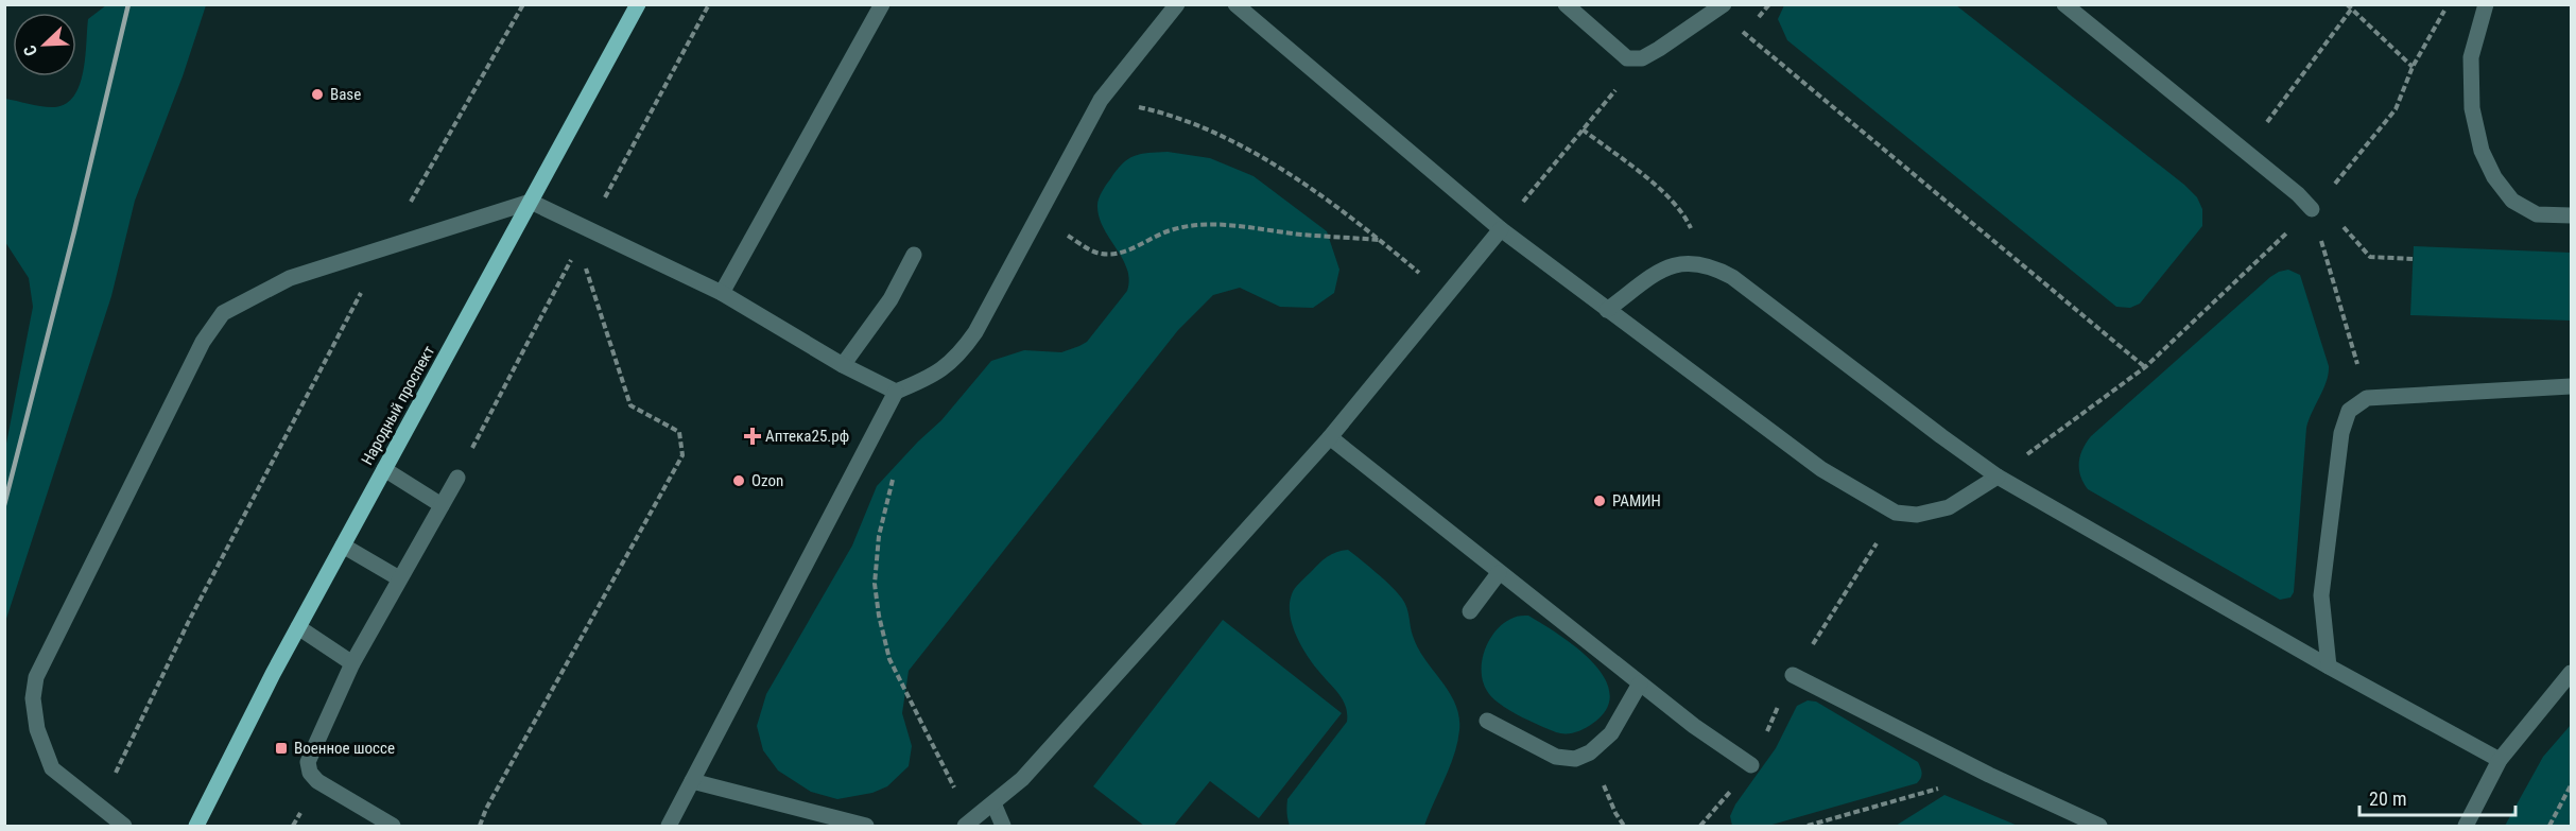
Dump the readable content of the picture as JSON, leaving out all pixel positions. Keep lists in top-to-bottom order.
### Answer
{
  "streets": {
    "main road": ["Народный проспект"]
  },
  "places": {
    "other": ["Base", "Ozon", "РАМИН"],
    "health": ["Аптека25.рф"],
    "transit": ["Военное шоссе"]
  },
  "scale_bar": "20 m",
  "north": "bottom left"
}
